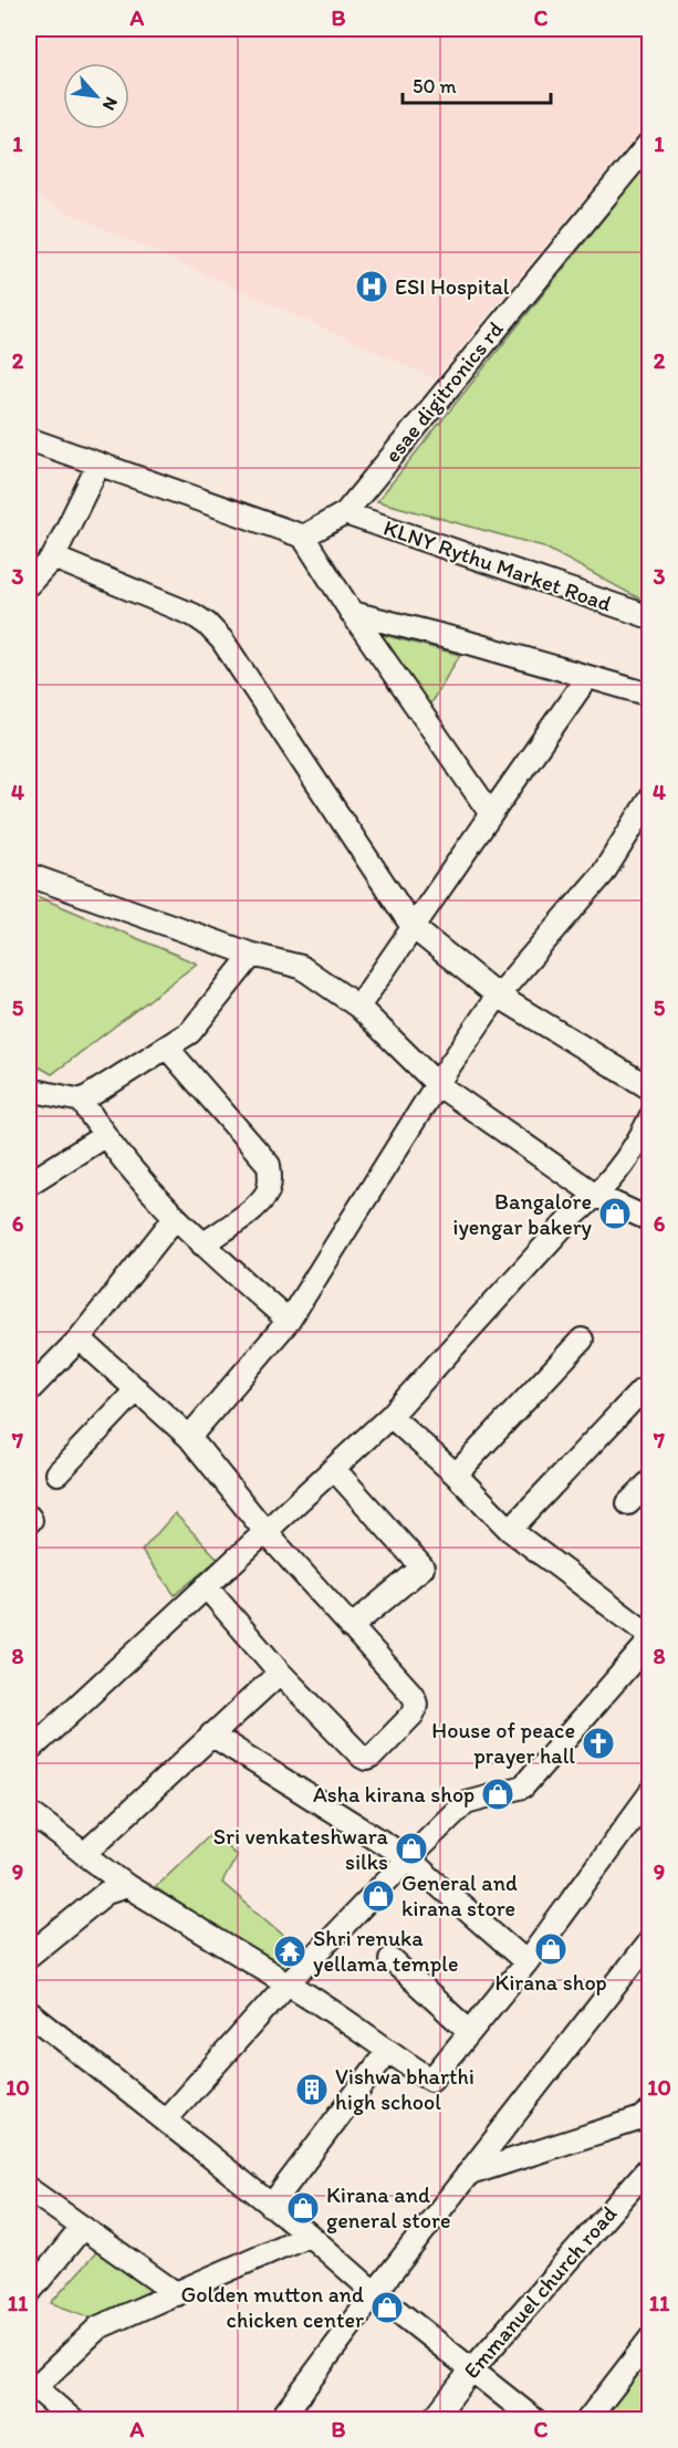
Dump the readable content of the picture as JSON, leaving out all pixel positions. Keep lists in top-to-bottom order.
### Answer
{
  "streets": {
    "street": ["esae digitronics rd", "KLNY Rythu Market Road", "Emmanuel church road"]
  },
  "crossings": [
    ["esae digitronics rd", "KLNY Rythu Market Road"]
  ],
  "places": {
    "hospital": ["ESI Hospital"],
    "shop": [
      "Bangalore iyengar bakery",
      "Asha kirana shop",
      "Sri venkateshwara silks",
      "General and kirana store",
      "Kirana shop",
      "Kirana and general store",
      "Golden mutton and chicken center"
    ],
    "church": ["House of peace prayer hall"],
    "temple": ["Shri renuka yellama temple"],
    "building": ["Vishwa bharthi high school"]
  },
  "scale_bar": "50 m",
  "north": "bottom right",
  "grid": {
    "columns": ["A", "B", "C"],
    "rows": [
      "1",
      "2",
      "3",
      "4",
      "5",
      "6",
      "7",
      "8",
      "9",
      "10",
      "11"
    ]
  }
}
